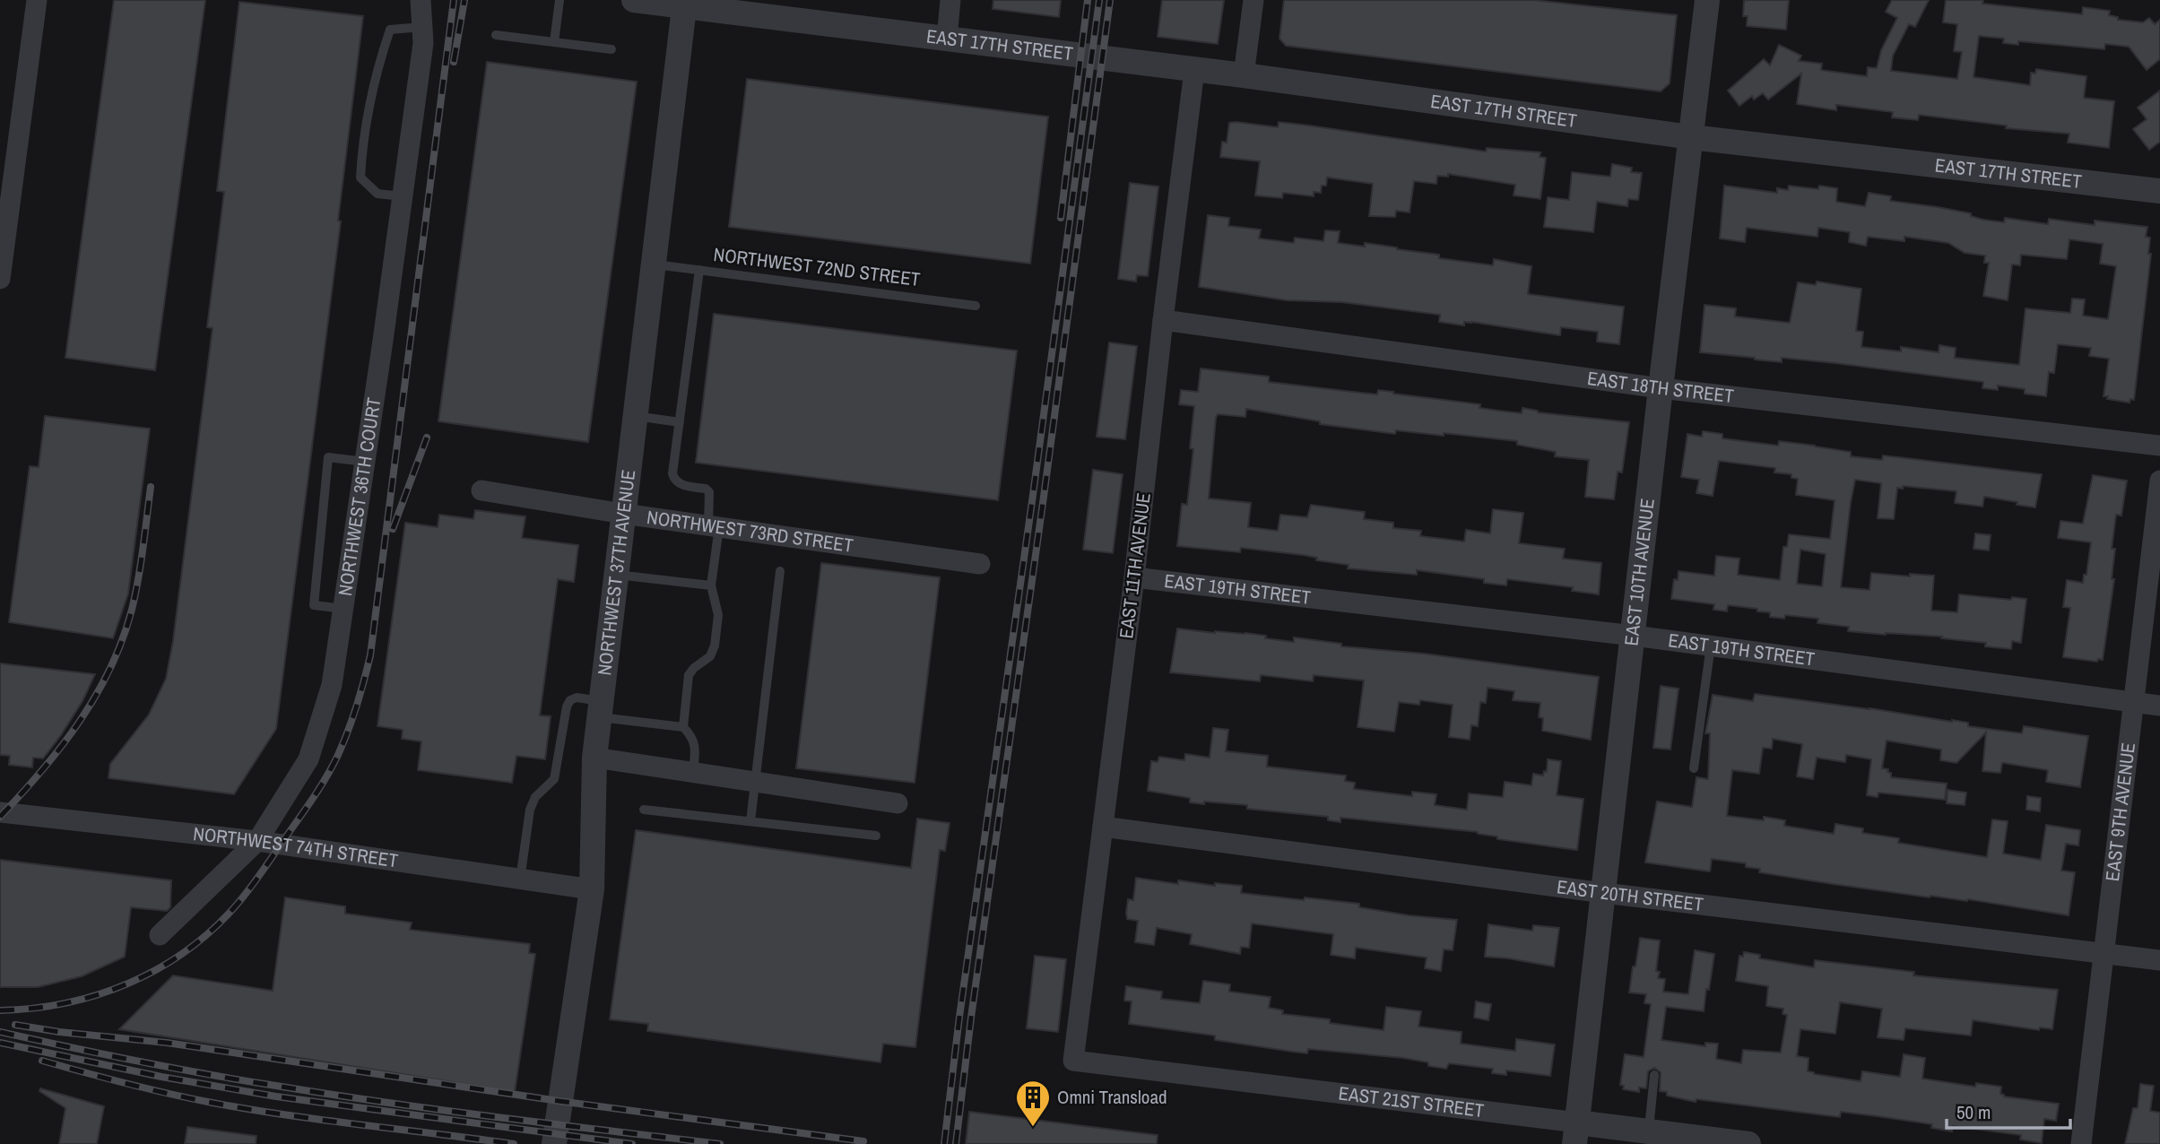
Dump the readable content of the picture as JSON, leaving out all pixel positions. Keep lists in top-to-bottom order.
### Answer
{
  "streets": {
    "street": [
      "EAST 17TH STREET",
      "EAST 18TH STREET",
      "NORTHWEST 36TH COURT",
      "NORTHWEST 73RD STREET",
      "EAST 11TH AVENUE",
      "NORTHWEST 37TH AVENUE",
      "EAST 10TH AVENUE",
      "EAST 19TH STREET",
      "EAST 9TH AVENUE",
      "NORTHWEST 74TH STREET",
      "EAST 20TH STREET",
      "EAST 21ST STREET"
    ],
    "lane": ["NORTHWEST 72ND STREET"]
  },
  "crossings": [
    ["EAST 17TH STREET", "EAST 11TH AVENUE"],
    ["EAST 17TH STREET", "NORTHWEST 37TH AVENUE"],
    ["EAST 17TH STREET", "EAST 10TH AVENUE"],
    ["NORTHWEST 72ND STREET", "NORTHWEST 37TH AVENUE"],
    ["EAST 18TH STREET", "EAST 11TH AVENUE"],
    ["EAST 18TH STREET", "EAST 10TH AVENUE"],
    ["NORTHWEST 36TH COURT", "NORTHWEST 74TH STREET"],
    ["NORTHWEST 73RD STREET", "NORTHWEST 37TH AVENUE"],
    ["EAST 11TH AVENUE", "EAST 19TH STREET"],
    ["EAST 11TH AVENUE", "EAST 20TH STREET"],
    ["EAST 11TH AVENUE", "EAST 21ST STREET"],
    ["NORTHWEST 37TH AVENUE", "NORTHWEST 74TH STREET"],
    ["EAST 10TH AVENUE", "EAST 19TH STREET"],
    ["EAST 10TH AVENUE", "EAST 20TH STREET"],
    ["EAST 10TH AVENUE", "EAST 21ST STREET"],
    ["EAST 19TH STREET", "EAST 9TH AVENUE"],
    ["EAST 9TH AVENUE", "EAST 20TH STREET"]
  ],
  "places": {
    "building": ["Omni Transload"]
  },
  "scale_bar": "50 m"
}
